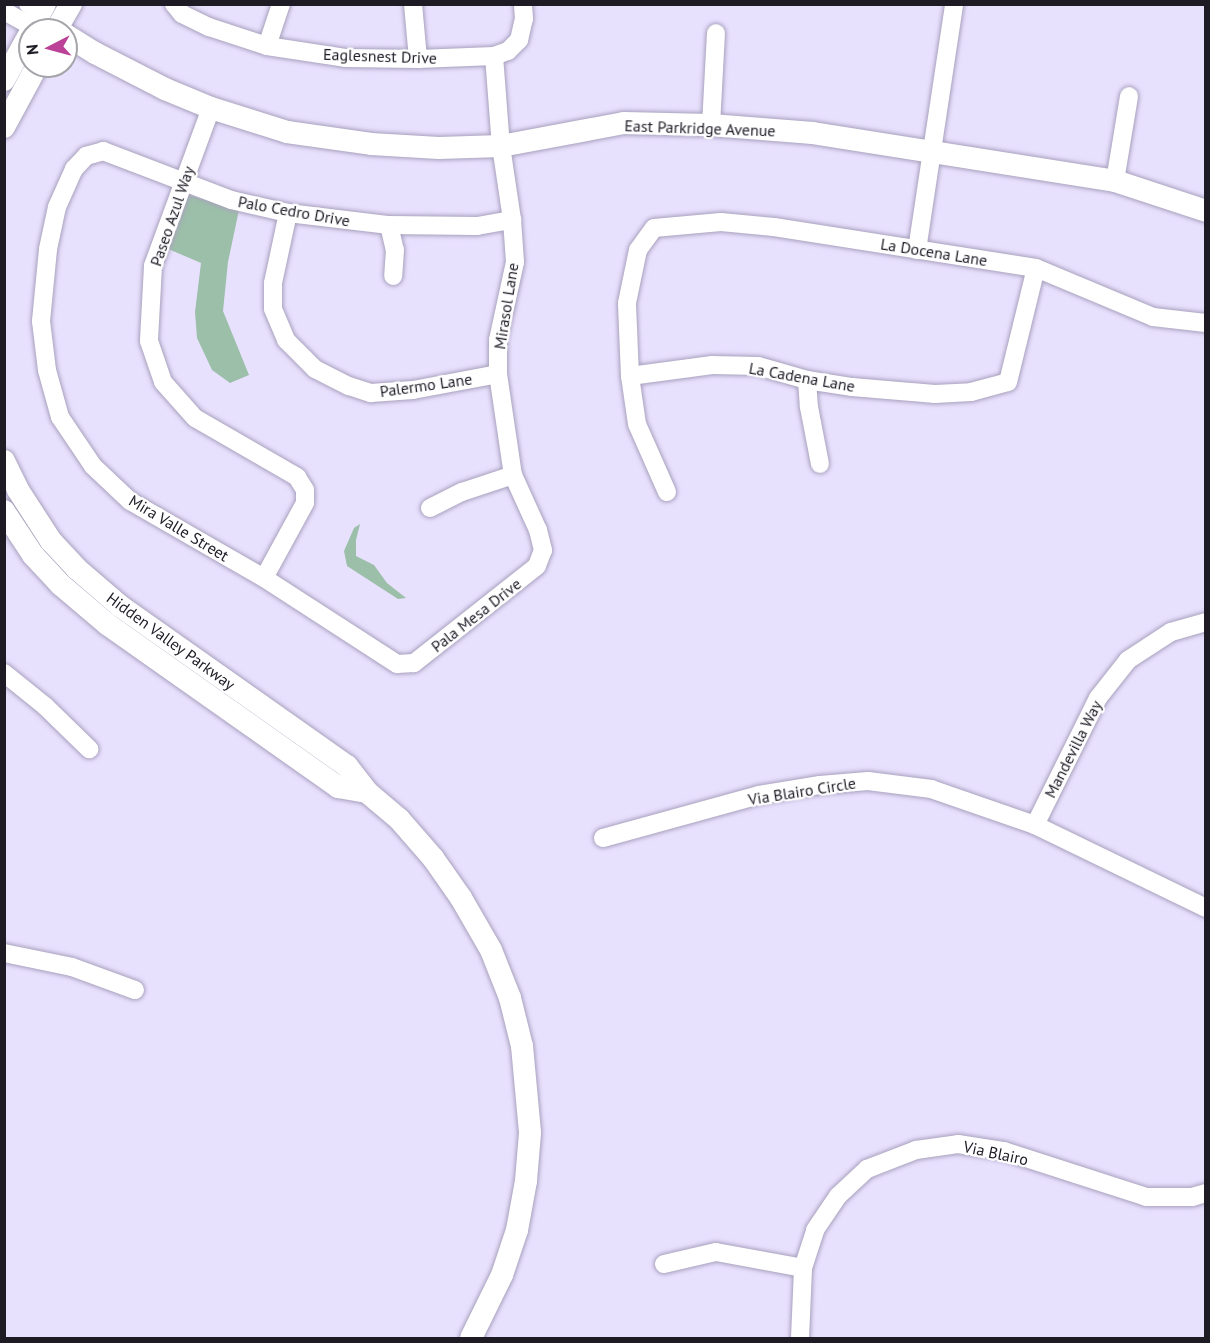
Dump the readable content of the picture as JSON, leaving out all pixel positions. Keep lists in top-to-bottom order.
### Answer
{
  "streets": {
    "main road": ["East Parkridge Avenue", "Hidden Valley Parkway"],
    "street": [
      "Eaglesnest Drive",
      "Palo Cedro Drive",
      "Paseo Azul Way",
      "La Docena Lane",
      "Mirasol Lane",
      "La Cadena Lane",
      "Palermo Lane",
      "Mira Valle Street",
      "Pala Mesa Drive",
      "Mandevilla Way",
      "Via Blairo Circle",
      "Via Blairo"
    ]
  },
  "crossings": [
    ["Eaglesnest Drive", "Mirasol Lane"],
    ["East Parkridge Avenue", "Paseo Azul Way"],
    ["East Parkridge Avenue", "Mirasol Lane"],
    ["Palo Cedro Drive", "Paseo Azul Way"],
    ["Palo Cedro Drive", "Mirasol Lane"],
    ["Palo Cedro Drive", "Palermo Lane"],
    ["Palo Cedro Drive", "Mira Valle Street"],
    ["Paseo Azul Way", "Mira Valle Street"],
    ["La Docena Lane", "La Cadena Lane"],
    ["Mirasol Lane", "Palermo Lane"],
    ["Mirasol Lane", "Pala Mesa Drive"],
    ["Mira Valle Street", "Pala Mesa Drive"],
    ["Mandevilla Way", "Via Blairo Circle"]
  ],
  "north": "left"
}
